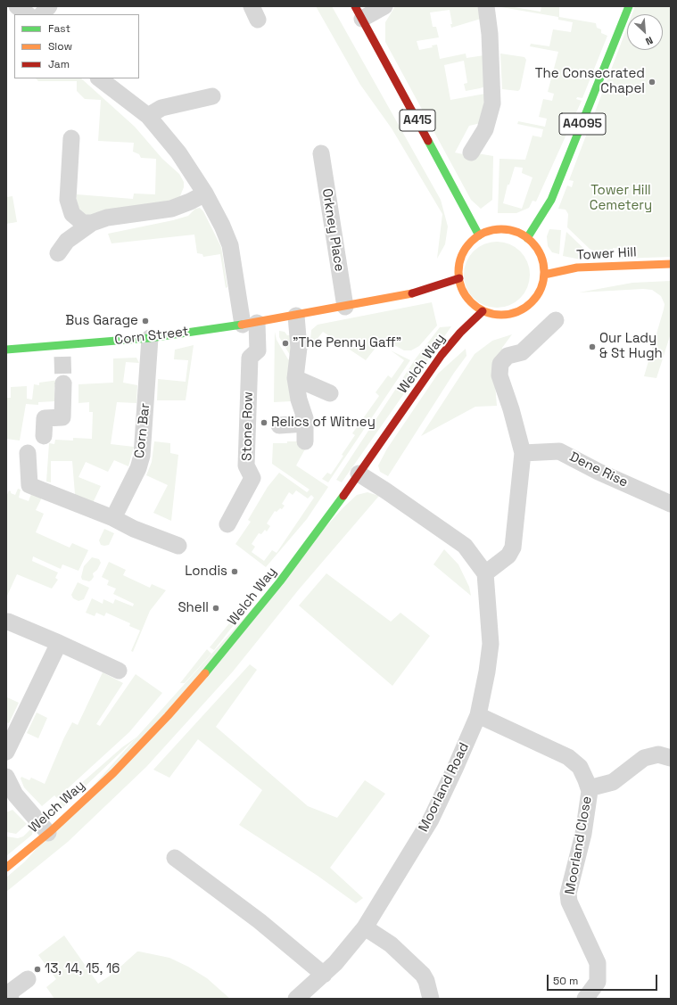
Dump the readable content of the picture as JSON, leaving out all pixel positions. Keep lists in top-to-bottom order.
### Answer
{
  "streets": {
    "street": [
      "A415",
      "A4095",
      "Orkney Place",
      "Tower Hill",
      "Corn Street",
      "Welch Way",
      "Stone Row",
      "Corn Bar",
      "Dene Rise",
      "Moorland Road",
      "Moorland Close"
    ]
  },
  "crossings": [
    ["A415", "A4095"],
    ["A415", "Tower Hill"],
    ["A415", "Corn Street"],
    ["A415", "Welch Way"],
    ["A4095", "Tower Hill"],
    ["A4095", "Corn Street"],
    ["A4095", "Welch Way"],
    ["Orkney Place", "Corn Street"],
    ["Tower Hill", "Corn Street"],
    ["Tower Hill", "Welch Way"],
    ["Corn Street", "Welch Way"],
    ["Corn Street", "Stone Row"],
    ["Corn Street", "Corn Bar"],
    ["Moorland Road", "Moorland Close"]
  ],
  "parks": ["Tower Hill Cemetery"],
  "places": [
    "The Consecrated Chapel",
    "Bus Garage",
    "\"The Penny Gaff\"",
    "Our Lady & St Hugh",
    "Relics of Witney",
    "Londis",
    "Shell",
    "13, 14, 15, 16"
  ],
  "legend": ["Fast", "Slow", "Jam"],
  "scale_bar": "50 m",
  "north": "bottom right"
}
